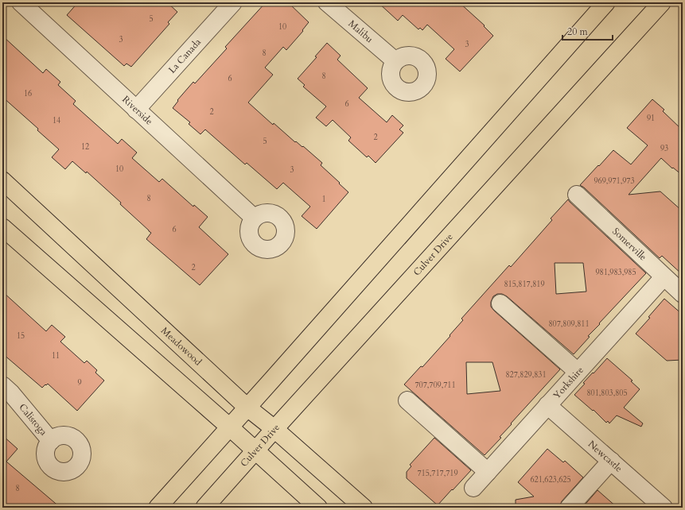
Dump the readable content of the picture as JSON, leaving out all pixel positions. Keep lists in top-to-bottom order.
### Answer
{
  "streets": {
    "main road": ["Culver Drive", "Meadowood"],
    "street": [
      "Malibu",
      "La Canada",
      "Riverside",
      "Somerville",
      "Yorkshire",
      "Calistoga",
      "Newcastle"
    ]
  },
  "crossings": [
    ["La Canada", "Riverside"],
    ["Somerville", "Yorkshire"],
    ["Culver Drive", "Meadowood"],
    ["Yorkshire", "Newcastle"]
  ],
  "house_numbers": [
    "5",
    "10",
    "3",
    "3",
    "8",
    "8",
    "6",
    "16",
    "6",
    "2",
    "91",
    "14",
    "2",
    "5",
    "12",
    "93",
    "10",
    "3",
    "969,971,973",
    "8",
    "1",
    "6",
    "2",
    "981,983,985",
    "815,817,819",
    "807,809,811",
    "15",
    "11",
    "827,829,831",
    "9",
    "707,709,711",
    "801,803,805",
    "715,717,719",
    "621,623,625",
    "8"
  ],
  "scale_bar": "20 m"
}
